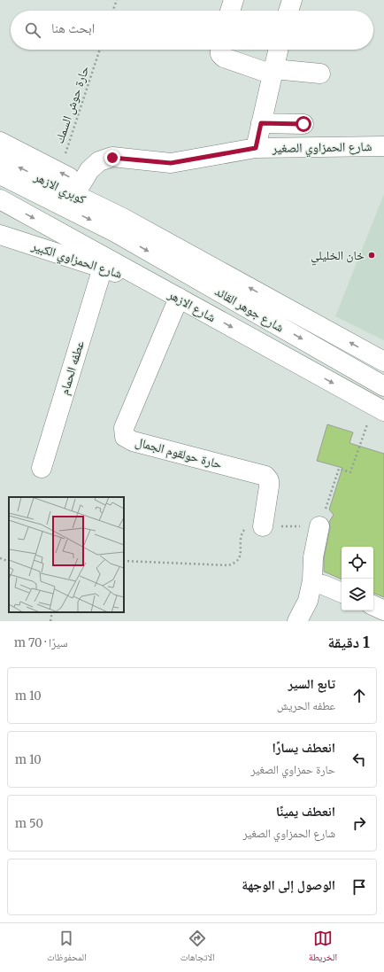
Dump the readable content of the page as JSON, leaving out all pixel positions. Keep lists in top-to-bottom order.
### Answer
{
  "streets": {
    "street": [
      "شارع الحمزاوي الصغير",
      "كوبري الازهر",
      "شارع الحمزاوي الكبير",
      "شارع الازهر",
      "شارع جوهر القائد",
      "عطفه الحمام",
      "حارة حولقوم الجمال"
    ],
    "path": ["حارة حوش السمك"]
  },
  "crossings": [
    ["كوبري الازهر", "شارع جوهر القائد"],
    ["شارع الحمزاوي الكبير", "شارع الازهر"],
    ["شارع الحمزاوي الكبير", "عطفه الحمام"],
    ["شارع الازهر", "حارة حولقوم الجمال"]
  ],
  "one_way": ["شارع الازهر"],
  "places": ["خان الخليلي"],
  "page": {
    "search": "ابحث هنا",
    "heading": ["1 دقيقة", "سيرًا · 70 m"],
    "list": [
      ["تابع السير", "عطفه الحريش", "10 m"],
      ["انعطف يسارًا", "حارة حمزاوي الصغير", "10 m"],
      ["انعطف يمينًا", "شارع الحمزاوي الصغير", "50 m"],
      "الوصول إلى الوجهة"
    ],
    "nav": ["الخريطة", "الاتجاهات", "المحفوظات"]
  }
}
